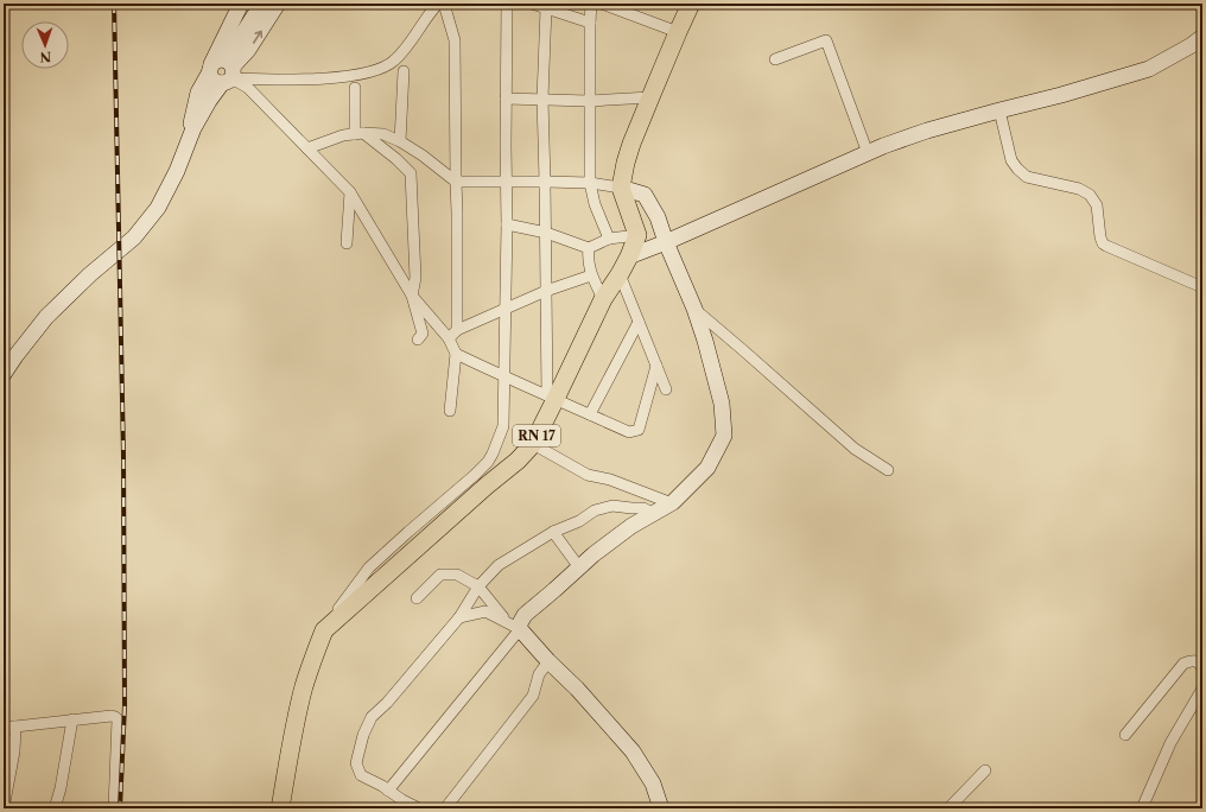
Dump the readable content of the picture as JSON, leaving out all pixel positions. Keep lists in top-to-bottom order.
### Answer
{
  "streets": {
    "main road": ["RN 17"]
  },
  "north": "bottom"
}
